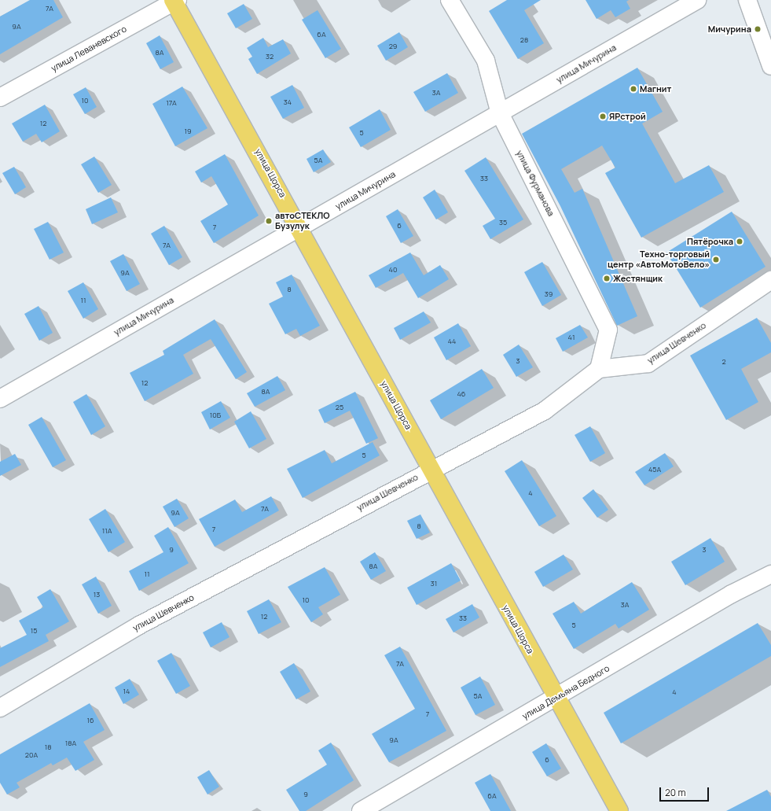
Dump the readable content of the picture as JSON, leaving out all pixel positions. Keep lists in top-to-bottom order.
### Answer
{
  "streets": {
    "main road": ["улица Щорса"],
    "street": [
      "улица Леваневского",
      "улица Мичурина",
      "улица Фурманова",
      "улица Шевченко",
      "улица Демьяна Бедного"
    ]
  },
  "crossings": [
    ["улица Леваневского", "улица Щорса"],
    ["улица Мичурина", "улица Щорса"],
    ["улица Мичурина", "улица Фурманова"],
    ["улица Щорса", "улица Шевченко"],
    ["улица Щорса", "улица Демьяна Бедного"],
    ["улица Фурманова", "улица Шевченко"]
  ],
  "places": [
    "Мичурина",
    "Магнит",
    "ЯРстрой",
    "автоСТЕКЛО Бузулук",
    "Пятёрочка",
    "Техно-торговый центр «АвтоМотоВело»",
    "Жестянщик"
  ],
  "house_numbers": [
    "7А",
    "9А",
    "6А",
    "28",
    "29",
    "8А",
    "32",
    "3А",
    "10",
    "34",
    "17А",
    "12",
    "19",
    "5",
    "5А",
    "33",
    "35",
    "6",
    "7",
    "7А",
    "40",
    "9А",
    "8",
    "39",
    "11",
    "41",
    "44",
    "3",
    "2",
    "12",
    "8А",
    "46",
    "25",
    "10Б",
    "5",
    "45А",
    "4",
    "7А",
    "9А",
    "8",
    "7",
    "11А",
    "9",
    "3",
    "8А",
    "11",
    "31",
    "13",
    "10",
    "3А",
    "12",
    "33",
    "5",
    "15",
    "7А",
    "14",
    "4",
    "5А",
    "7",
    "16",
    "9А",
    "18А",
    "18",
    "20А",
    "6",
    "9",
    "6А"
  ],
  "scale_bar": "20 m"
}
